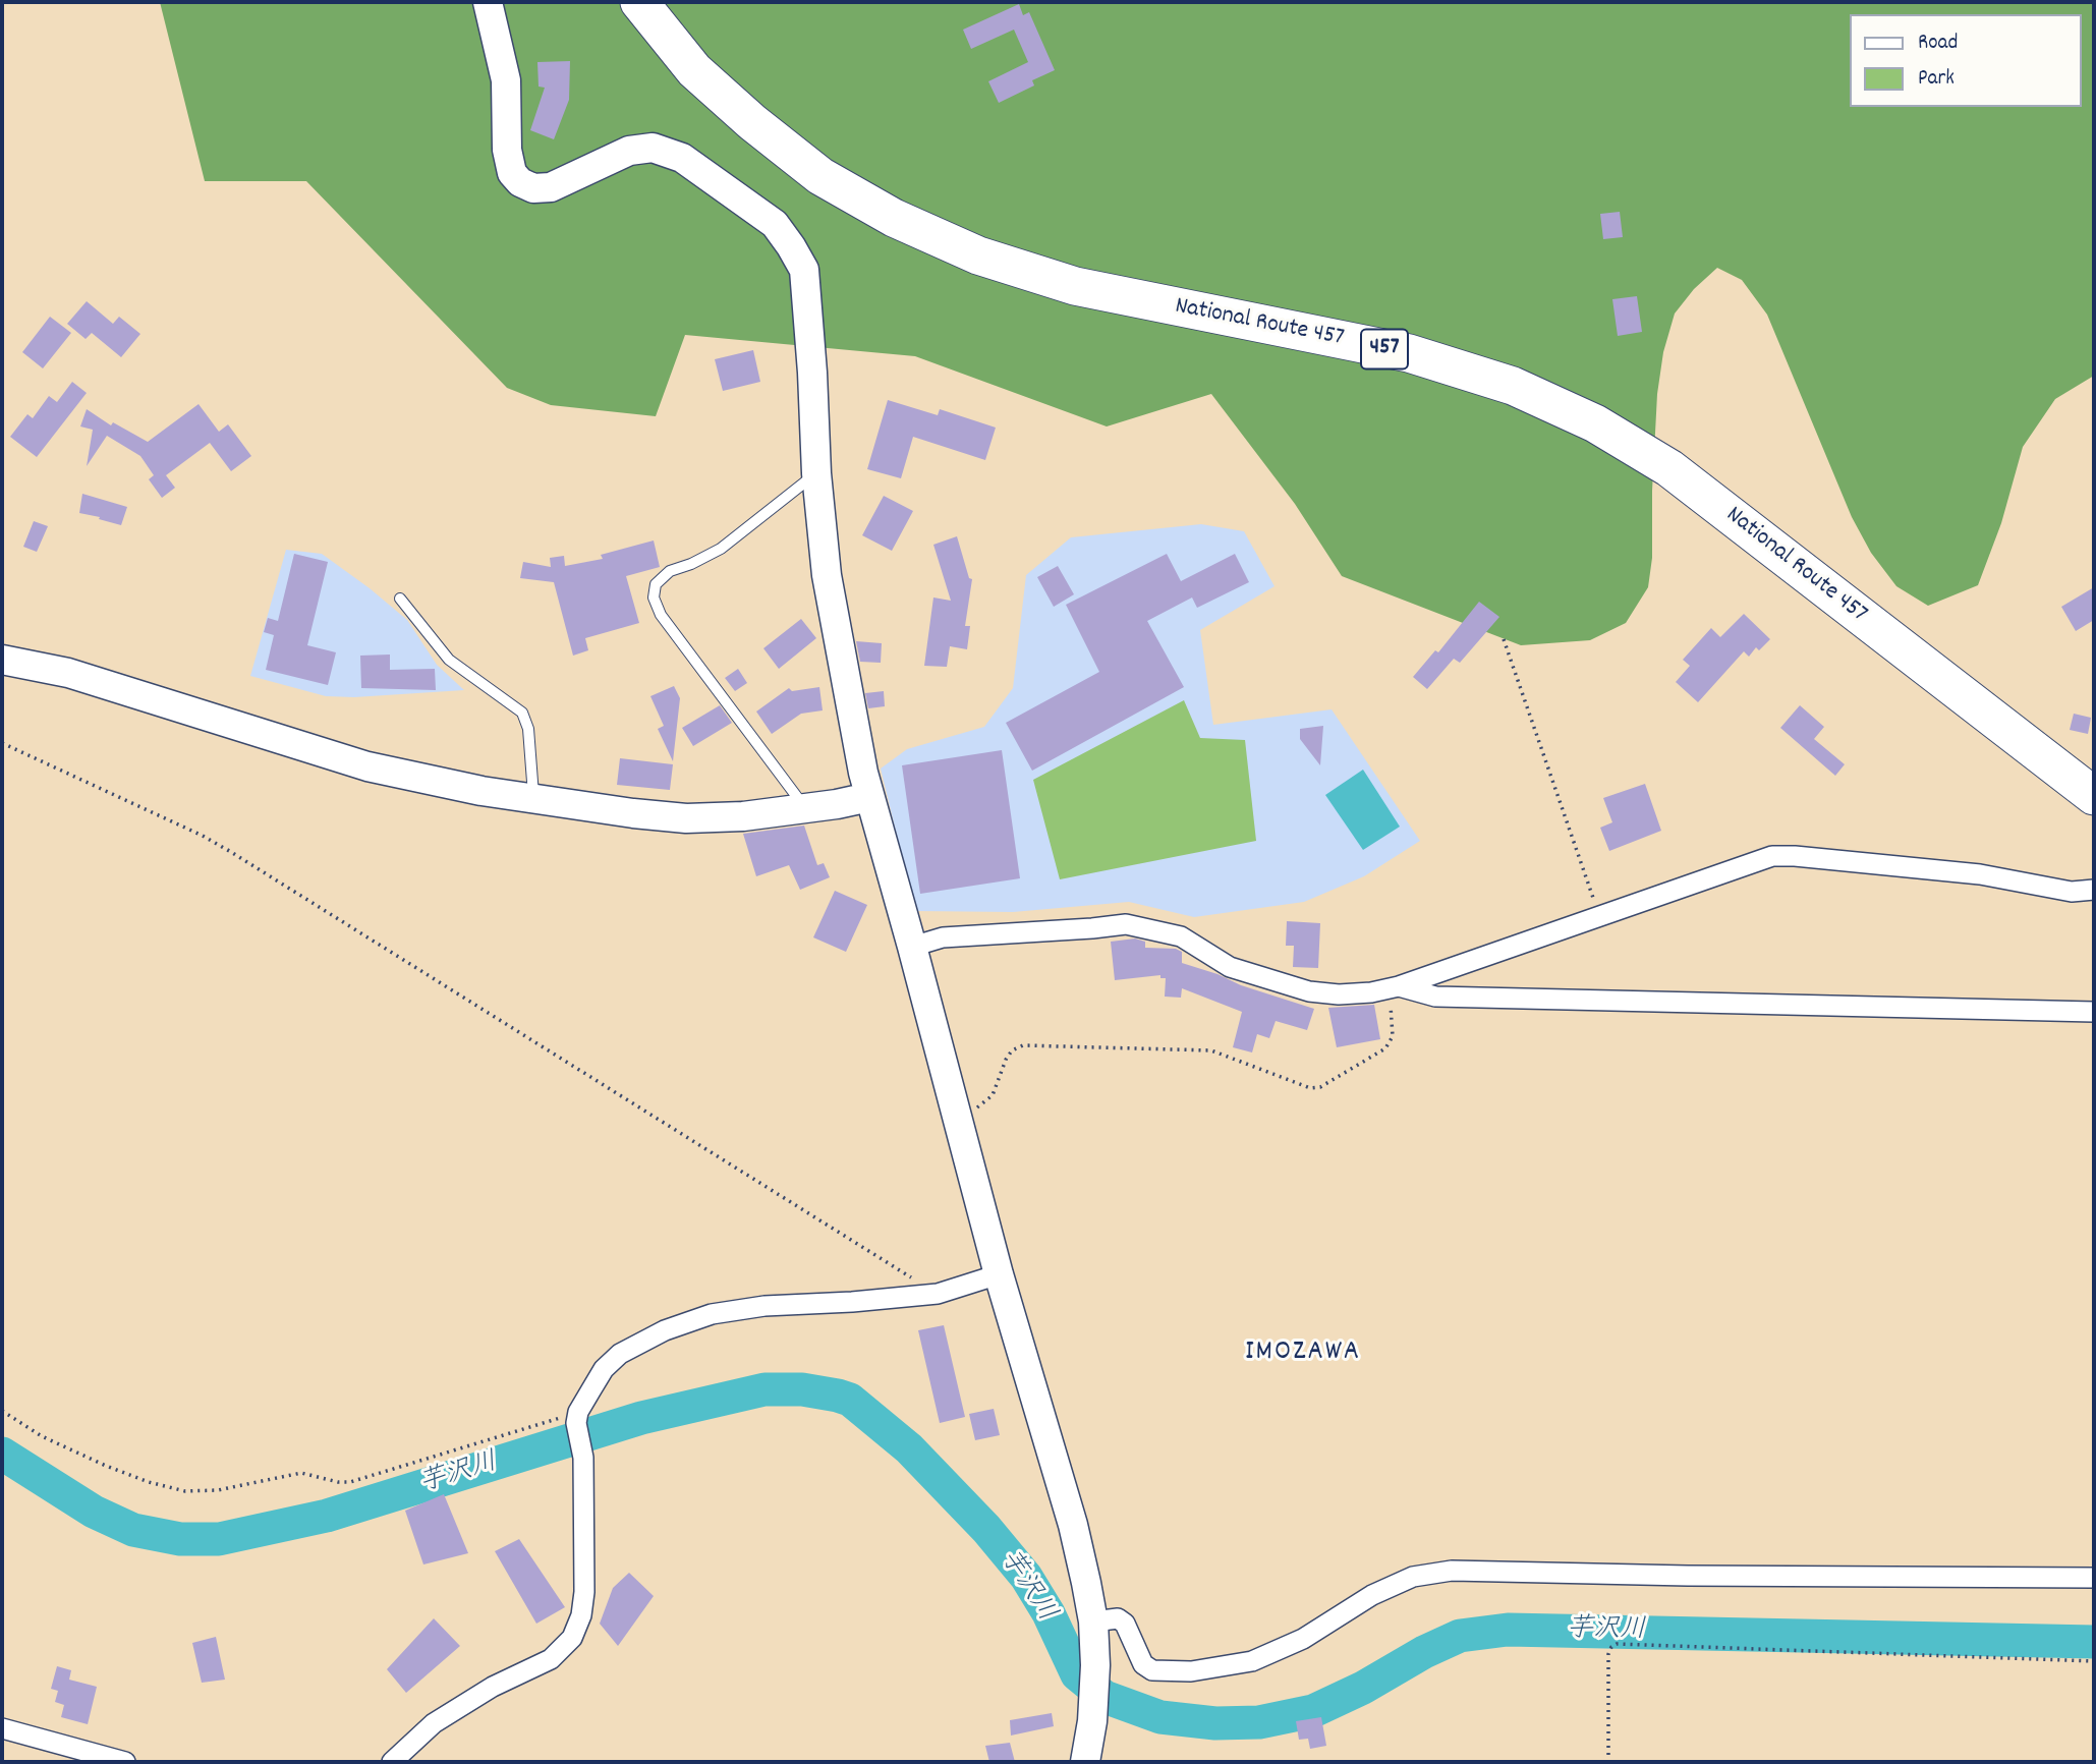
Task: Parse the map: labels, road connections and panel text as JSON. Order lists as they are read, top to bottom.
{
  "streets": {
    "highway": ["National Route 457", "457"]
  },
  "districts": ["IMOZAWA"],
  "water": ["芋沢川"],
  "legend": ["Road", "Park"]
}
